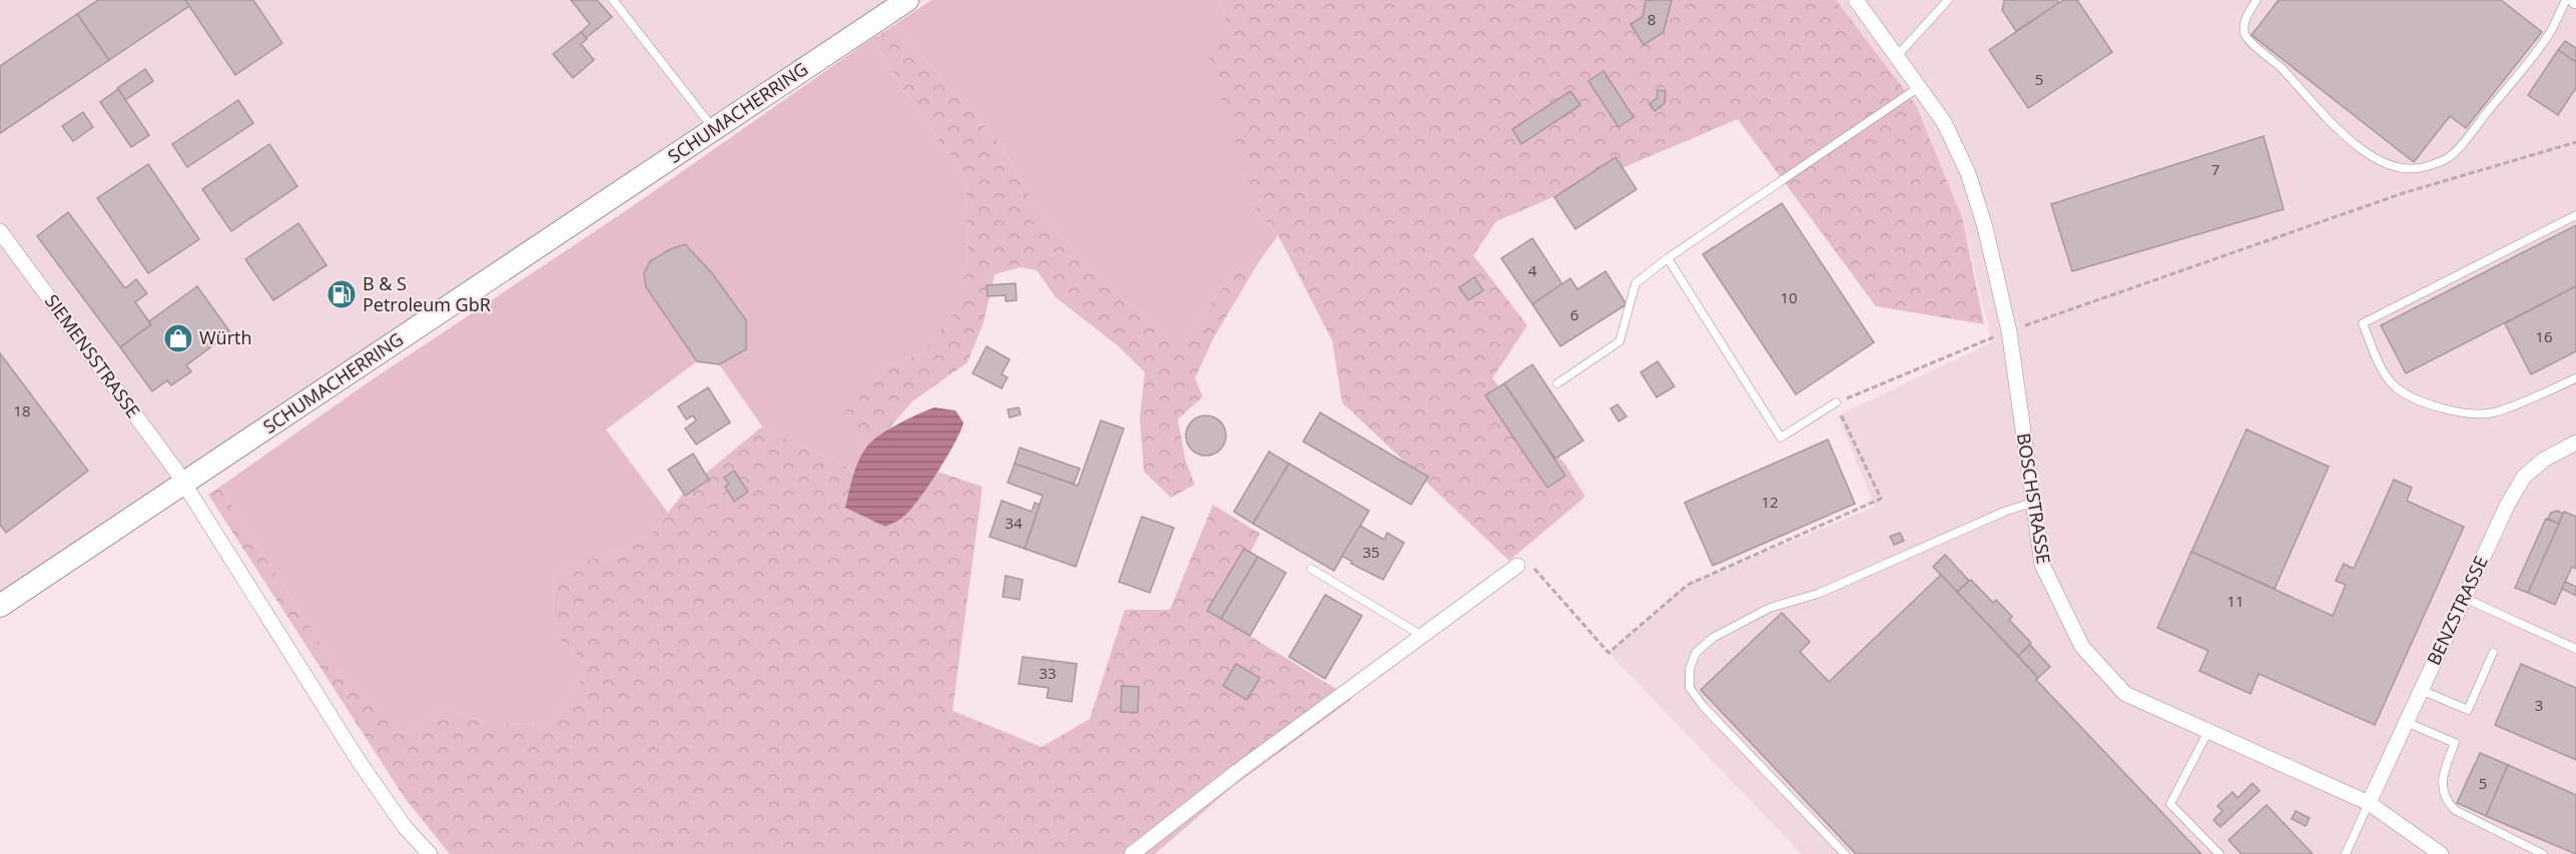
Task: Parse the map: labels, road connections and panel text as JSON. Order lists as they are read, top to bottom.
{
  "streets": {
    "main road": ["SCHUMACHERRING"],
    "street": ["SIEMENSSTRASSE", "BOSCHSTRASSE", "BENZSTRASSE"]
  },
  "crossings": [
    ["SCHUMACHERRING", "SIEMENSSTRASSE"],
    ["BOSCHSTRASSE", "BENZSTRASSE"]
  ],
  "places": {
    "fuel station": ["B & S Petroleum GbR"],
    "shop": ["Würth"]
  },
  "house_numbers": [
    "8",
    "5",
    "7",
    "4",
    "10",
    "6",
    "16",
    "18",
    "12",
    "34",
    "35",
    "11",
    "33",
    "3",
    "5"
  ]
}
